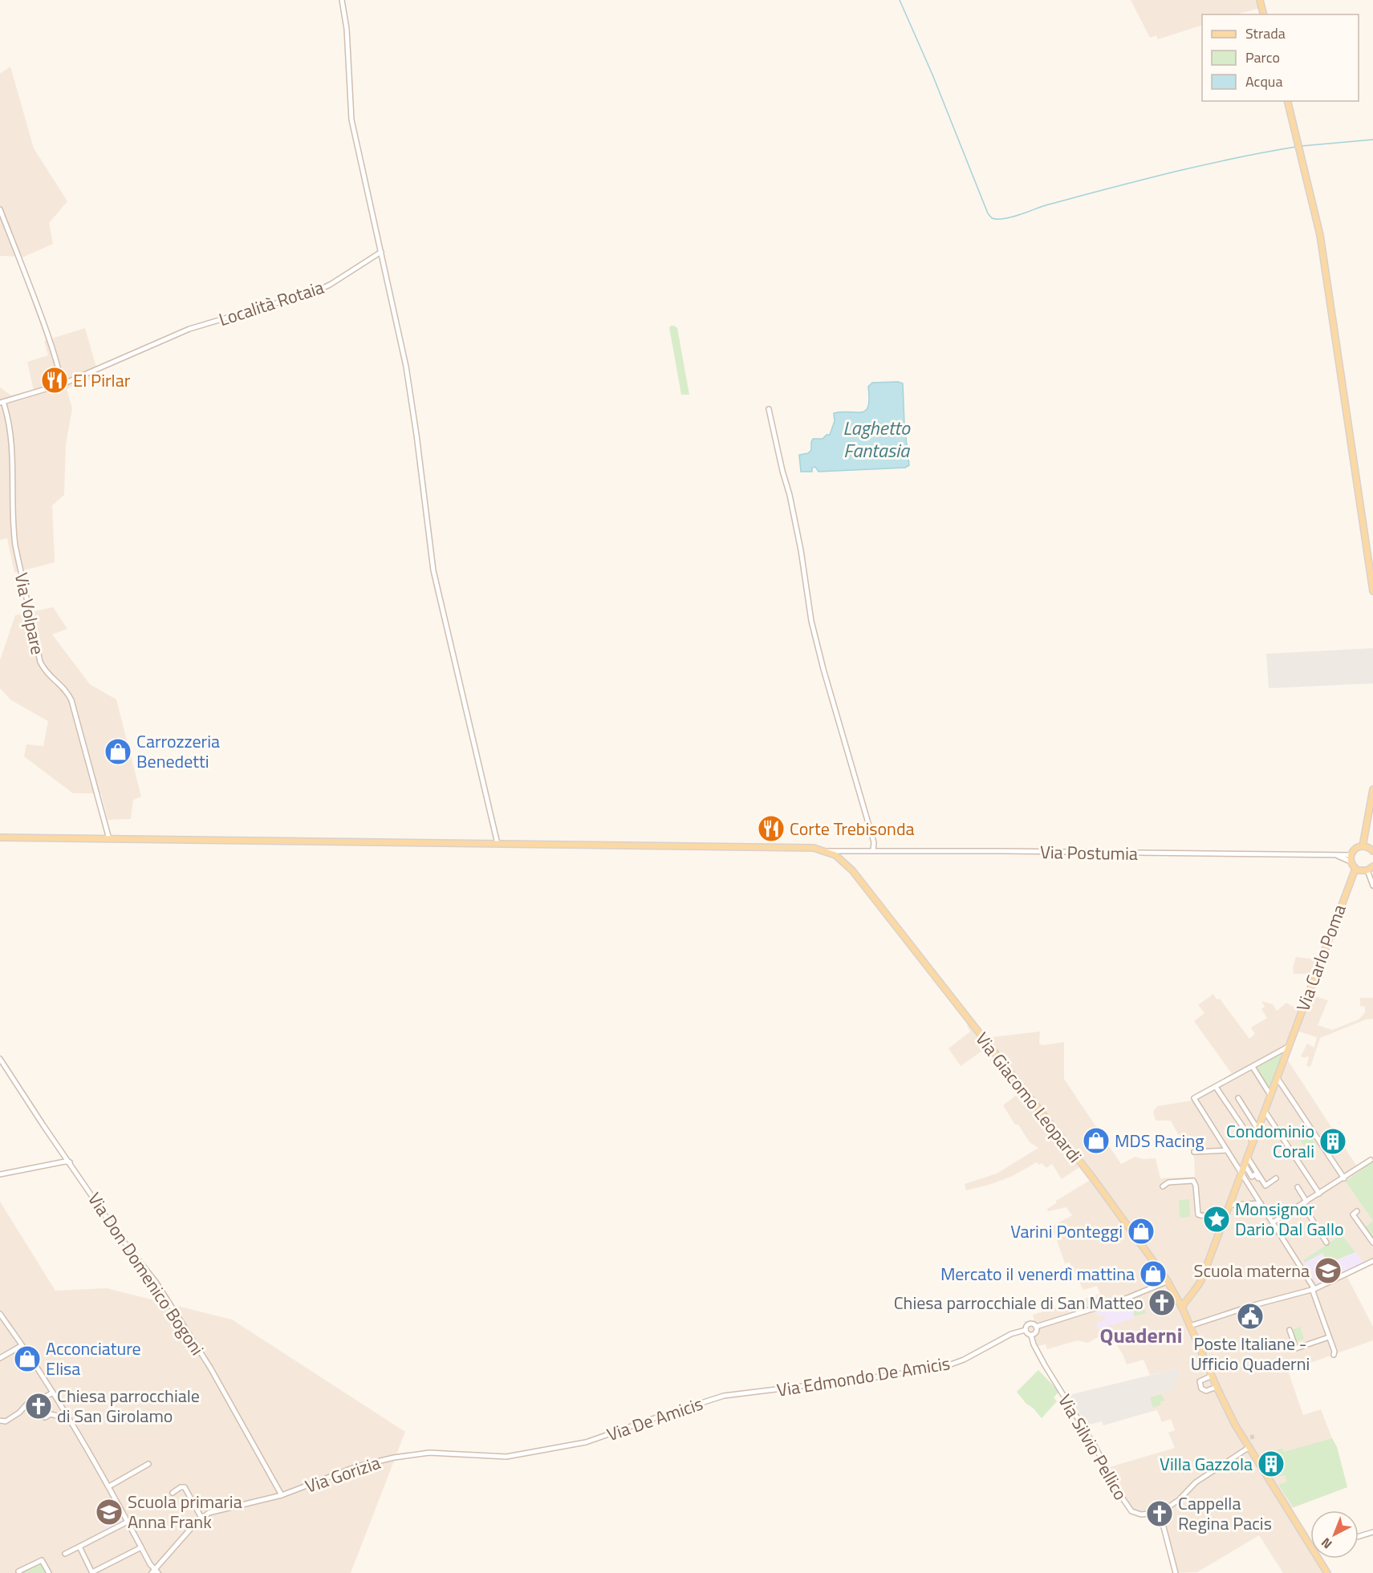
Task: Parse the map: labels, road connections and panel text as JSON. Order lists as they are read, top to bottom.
{
  "streets": {
    "main road": ["Via Carlo Poma", "Via Giacomo Leopardi"],
    "street": [
      "Località Rotaia",
      "Via Volpare",
      "Via Postumia",
      "Via Don Domenico Bogoni",
      "Via Edmondo De Amicis",
      "Via De Amicis",
      "Via Silvio Pellico",
      "Via Gorizia"
    ]
  },
  "crossings": [
    ["Località Rotaia", "Via Volpare"],
    ["Via Postumia", "Via Giacomo Leopardi"],
    ["Via Carlo Poma", "Via Giacomo Leopardi"],
    ["Via Don Domenico Bogoni", "Via Gorizia"],
    ["Via Edmondo De Amicis", "Via De Amicis"],
    ["Via Edmondo De Amicis", "Via Silvio Pellico"],
    ["Via De Amicis", "Via Gorizia"]
  ],
  "districts": ["Quaderni"],
  "water": ["Laghetto Fantasia"],
  "places": {
    "restaurant": ["El Pirlar", "Corte Trebisonda"],
    "shop": [
      "Carrozzeria Benedetti",
      "MDS Racing",
      "Varini Ponteggi",
      "Mercato il venerdì mattina",
      "Acconciature Elisa"
    ],
    "building": ["Condominio Corali", "Villa Gazzola"],
    "place": ["Monsignor Dario Dal Gallo"],
    "school or university": ["Scuola materna", "Scuola primaria Anna Frank"],
    "church": ["Chiesa parrocchiale di San Matteo", "Chiesa parrocchiale di San Girolamo", "Cappella Regina Pacis"],
    "public building": ["Poste Italiane - Ufficio Quaderni"]
  },
  "legend": ["Strada", "Parco", "Acqua"],
  "north": "bottom left"
}
